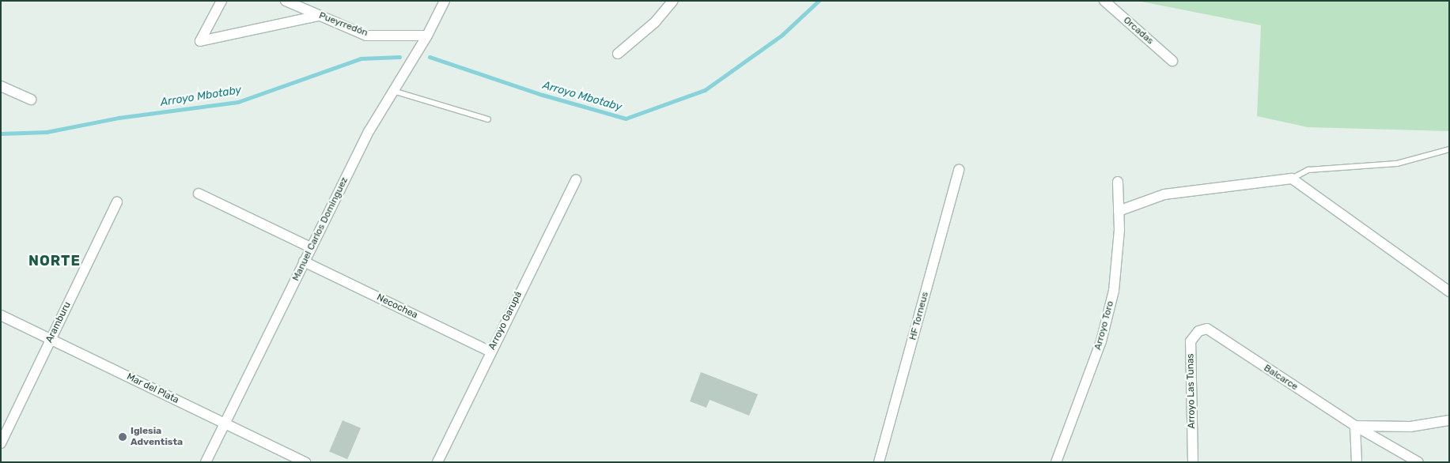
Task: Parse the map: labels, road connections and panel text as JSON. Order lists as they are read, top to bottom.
{
  "streets": {
    "street": [
      "Pueyrredón",
      "Orcadas",
      "Manuel Carlos Dominguez",
      "Necochea",
      "HF Torneus",
      "Arroyo Garupá",
      "Aramburu",
      "Arroyo Toro",
      "Balcarce",
      "Mar del Plata",
      "Arroyo Las Tunas"
    ]
  },
  "crossings": [
    ["Pueyrredón", "Manuel Carlos Dominguez"],
    ["Manuel Carlos Dominguez", "Necochea"],
    ["Manuel Carlos Dominguez", "Mar del Plata"],
    ["Necochea", "Arroyo Garupá"],
    ["Aramburu", "Mar del Plata"],
    ["Balcarce", "Arroyo Las Tunas"]
  ],
  "districts": ["NORTE"],
  "water": ["Arroyo Mbotaby"],
  "places": ["Iglesia Adventista"]
}
